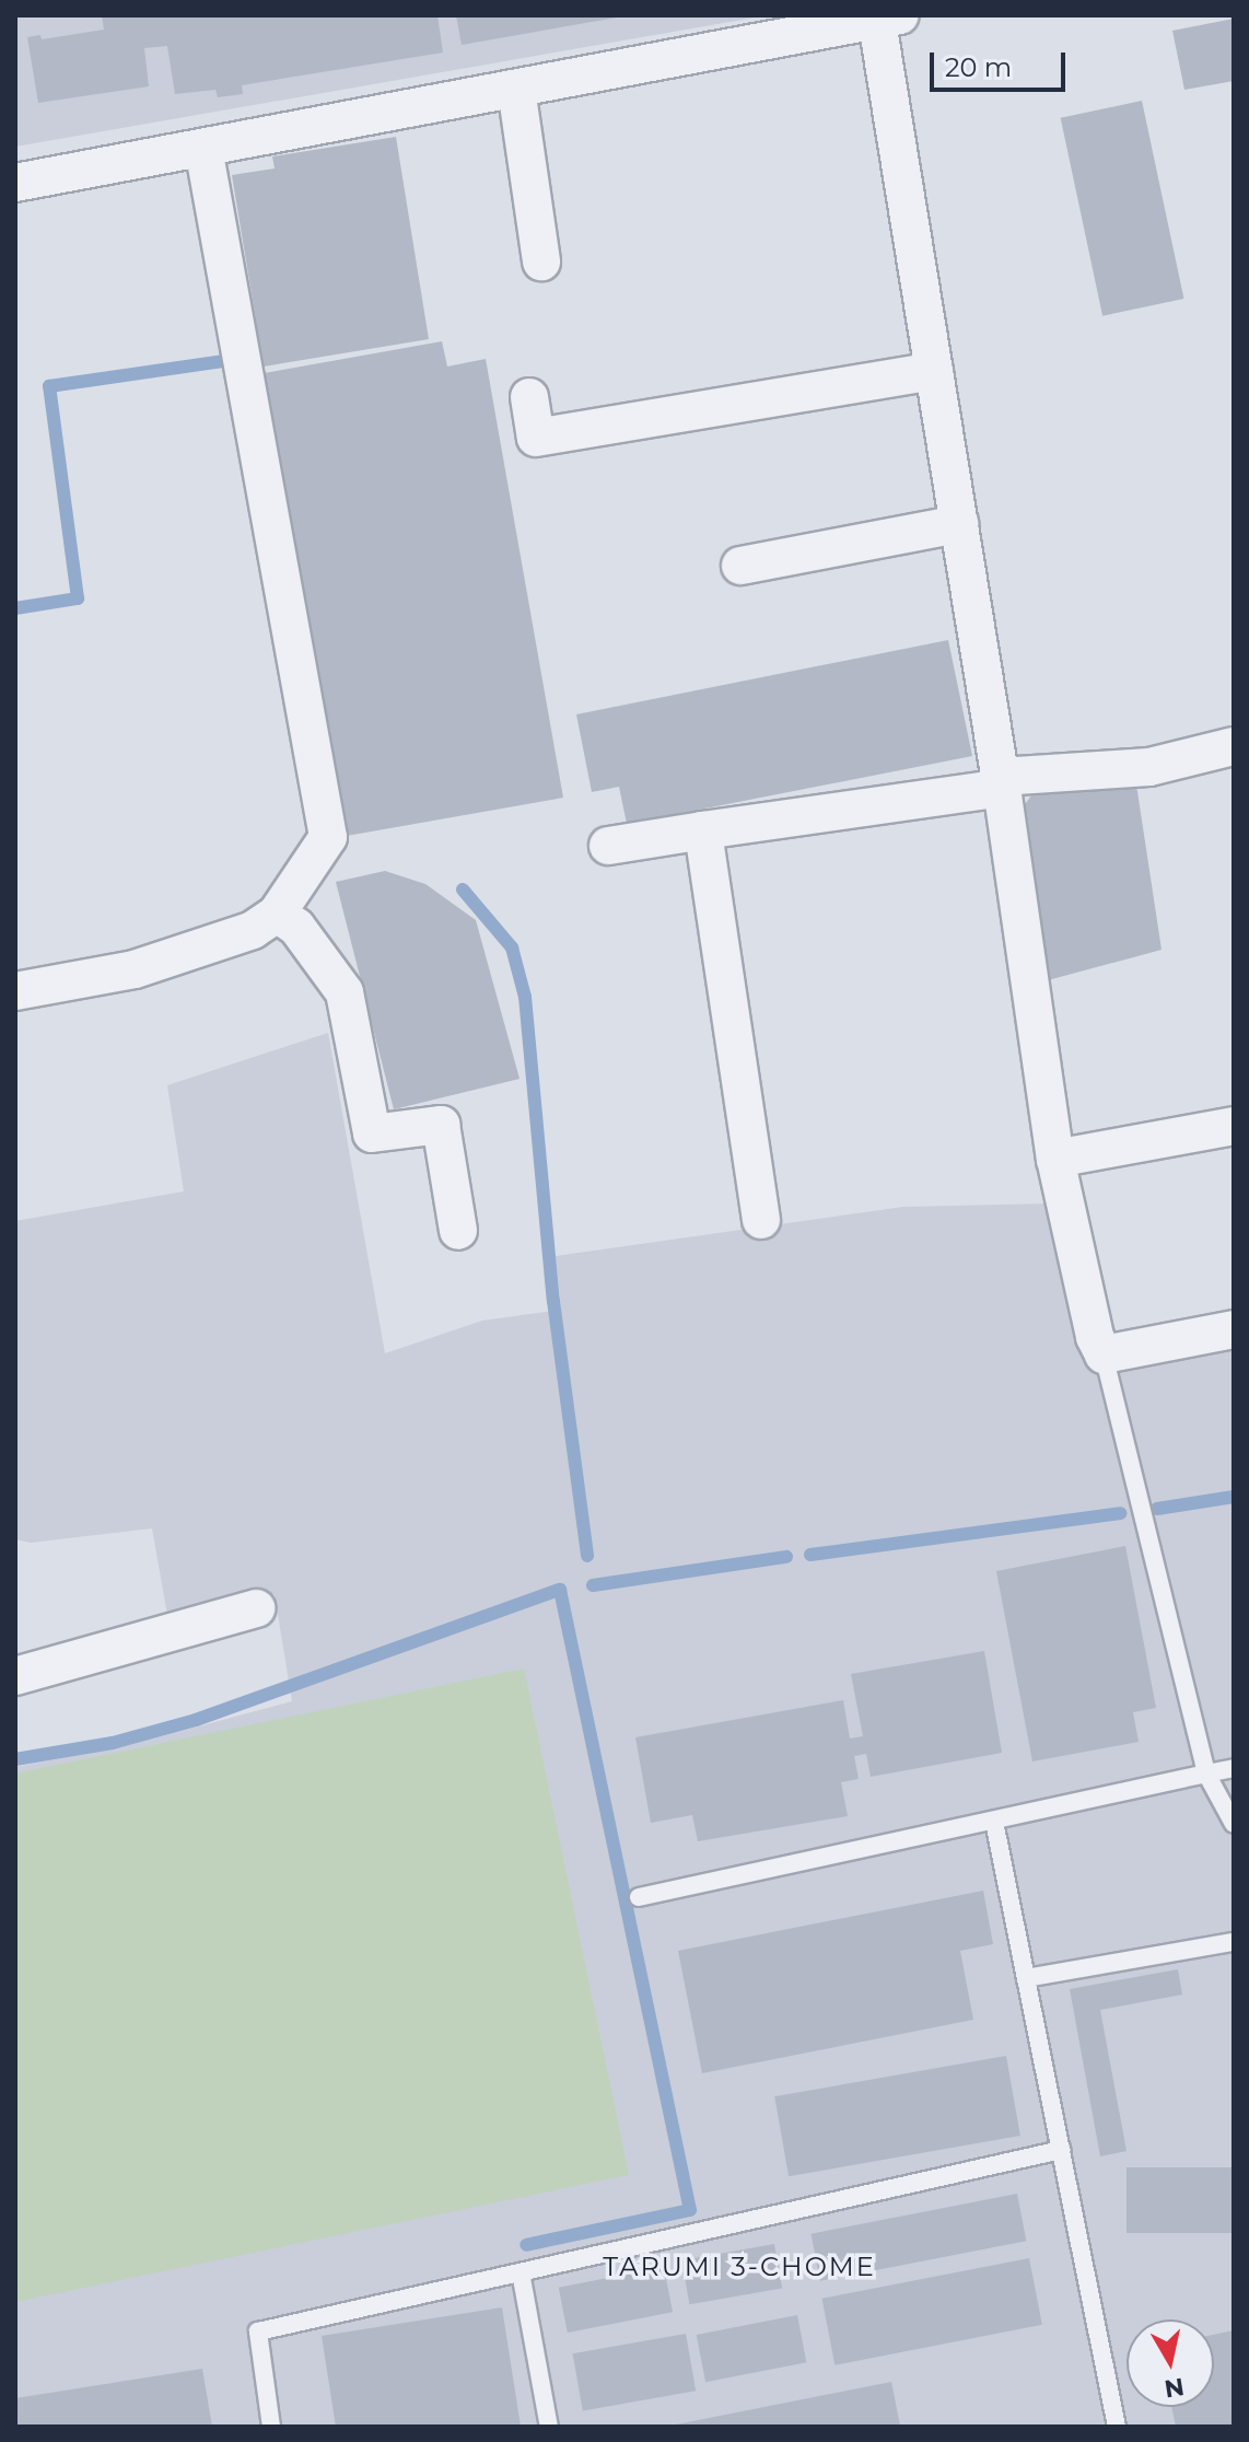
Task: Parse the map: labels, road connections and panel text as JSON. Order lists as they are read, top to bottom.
{
  "districts": ["TARUMI 3-CHOME"],
  "scale_bar": "20 m",
  "north": "bottom"
}
